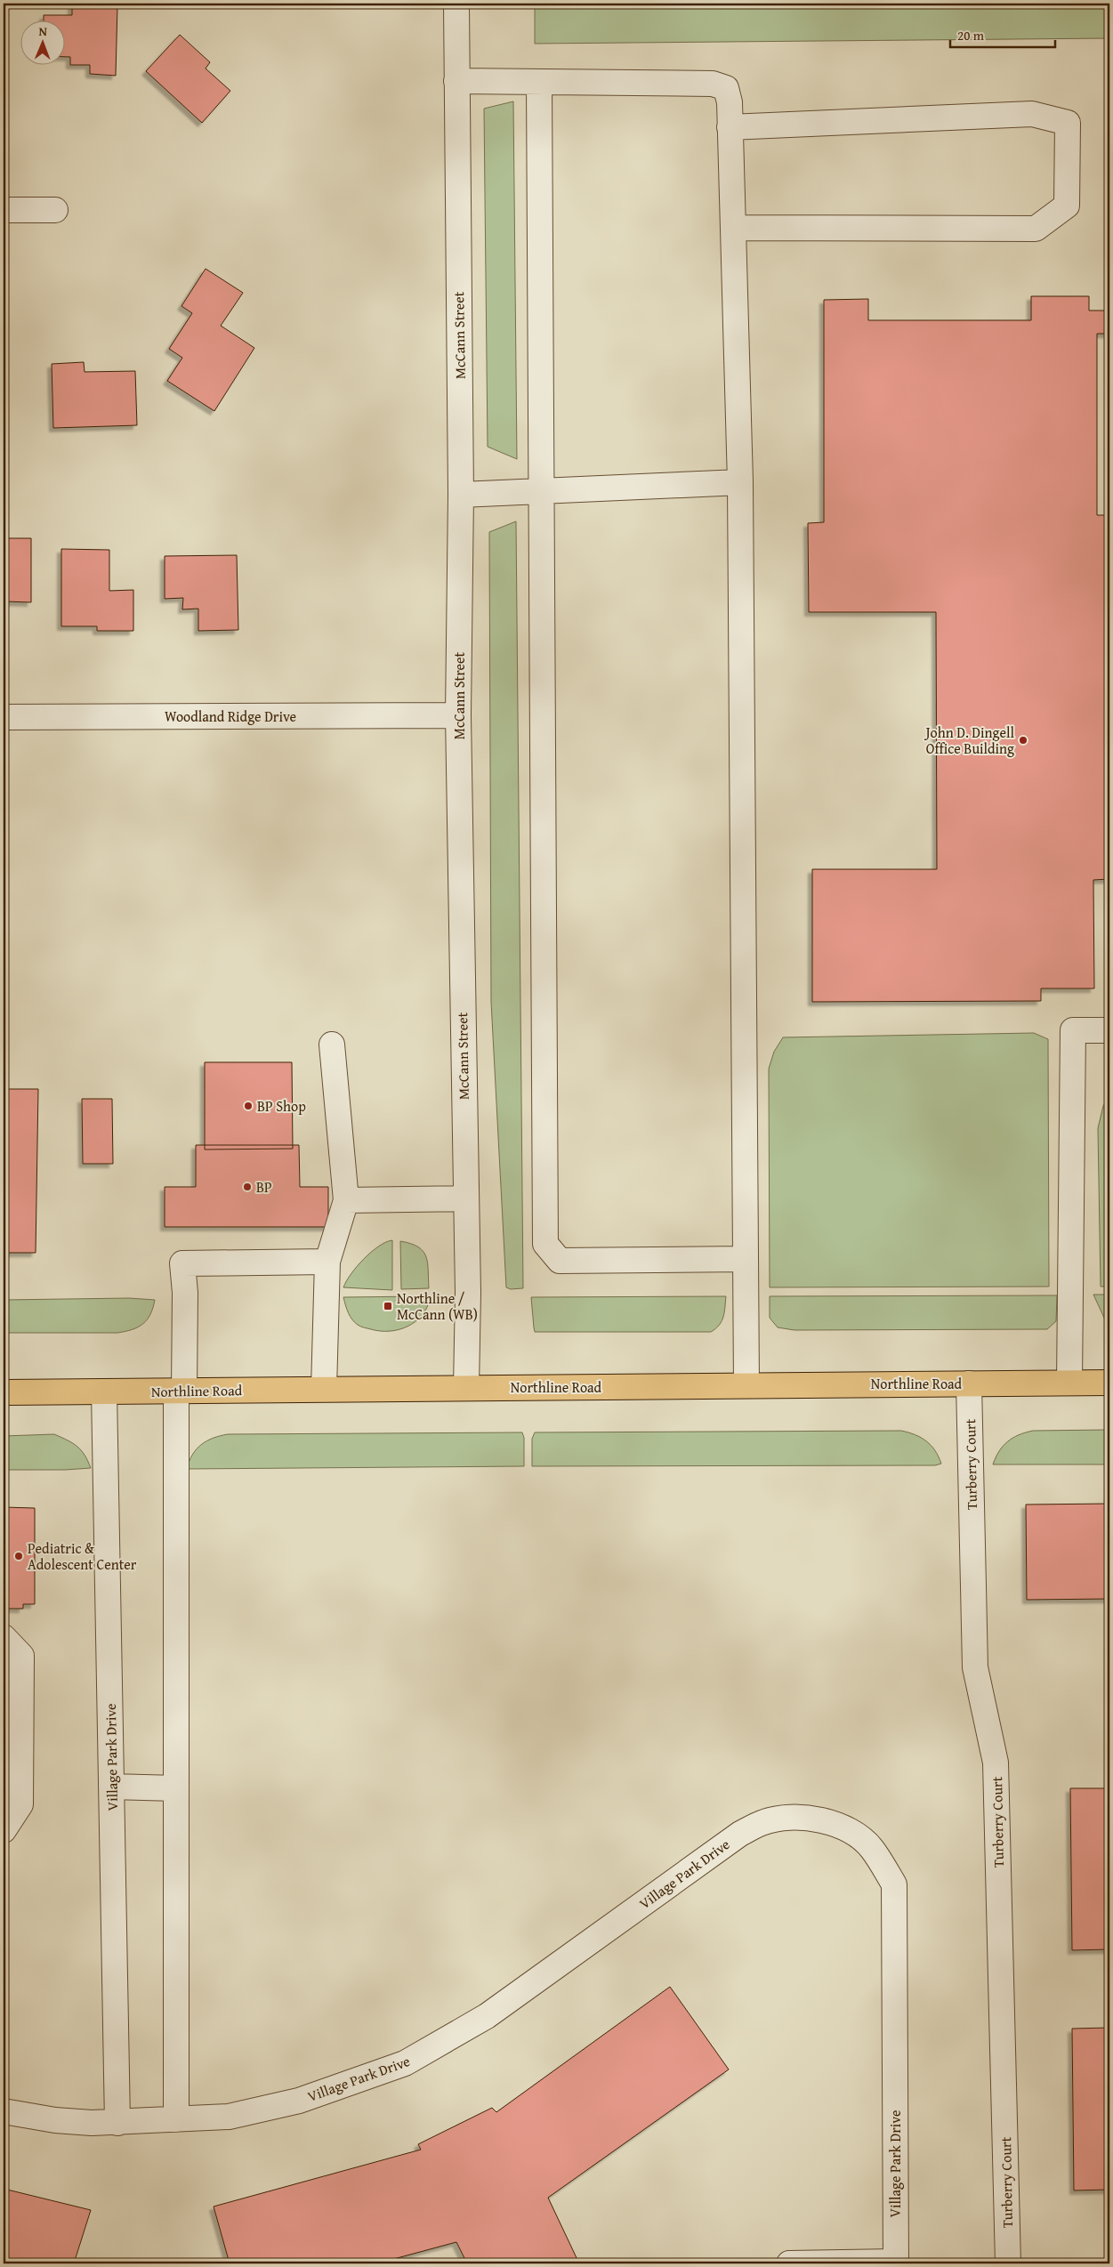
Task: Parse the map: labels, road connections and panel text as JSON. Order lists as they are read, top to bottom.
{
  "streets": {
    "main road": ["Northline Road"],
    "street": [
      "McCann Street",
      "Woodland Ridge Drive",
      "Turberry Court",
      "Village Park Drive"
    ]
  },
  "crossings": [
    ["McCann Street", "Woodland Ridge Drive"],
    ["McCann Street", "Northline Road"],
    ["Northline Road", "Turberry Court"],
    ["Northline Road", "Village Park Drive"]
  ],
  "places": {
    "other": [
      "John D. Dingell Office Building",
      "BP Shop",
      "BP",
      "Pediatric & Adolescent Center"
    ],
    "transit": ["Northline / McCann (WB)"]
  },
  "scale_bar": "20 m",
  "north": "top"
}
